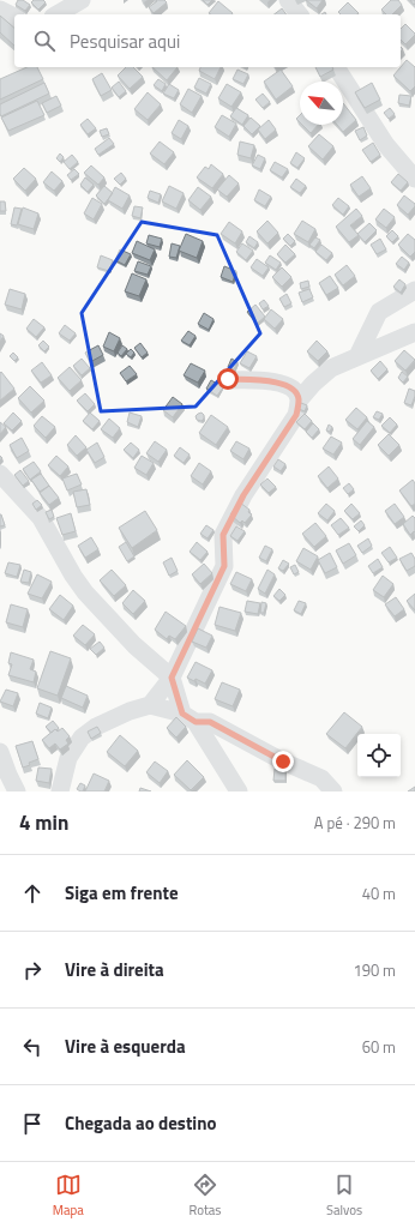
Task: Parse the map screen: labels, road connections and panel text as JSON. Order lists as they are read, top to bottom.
{
  "north": "top left",
  "page": {
    "search": "Pesquisar aqui",
    "heading": ["4 min", "A pé · 290 m"],
    "list": [
      ["Siga em frente", "40 m"],
      ["Vire à direita", "190 m"],
      ["Vire à esquerda", "60 m"],
      "Chegada ao destino"
    ],
    "nav": ["Mapa", "Rotas", "Salvos"]
  }
}
